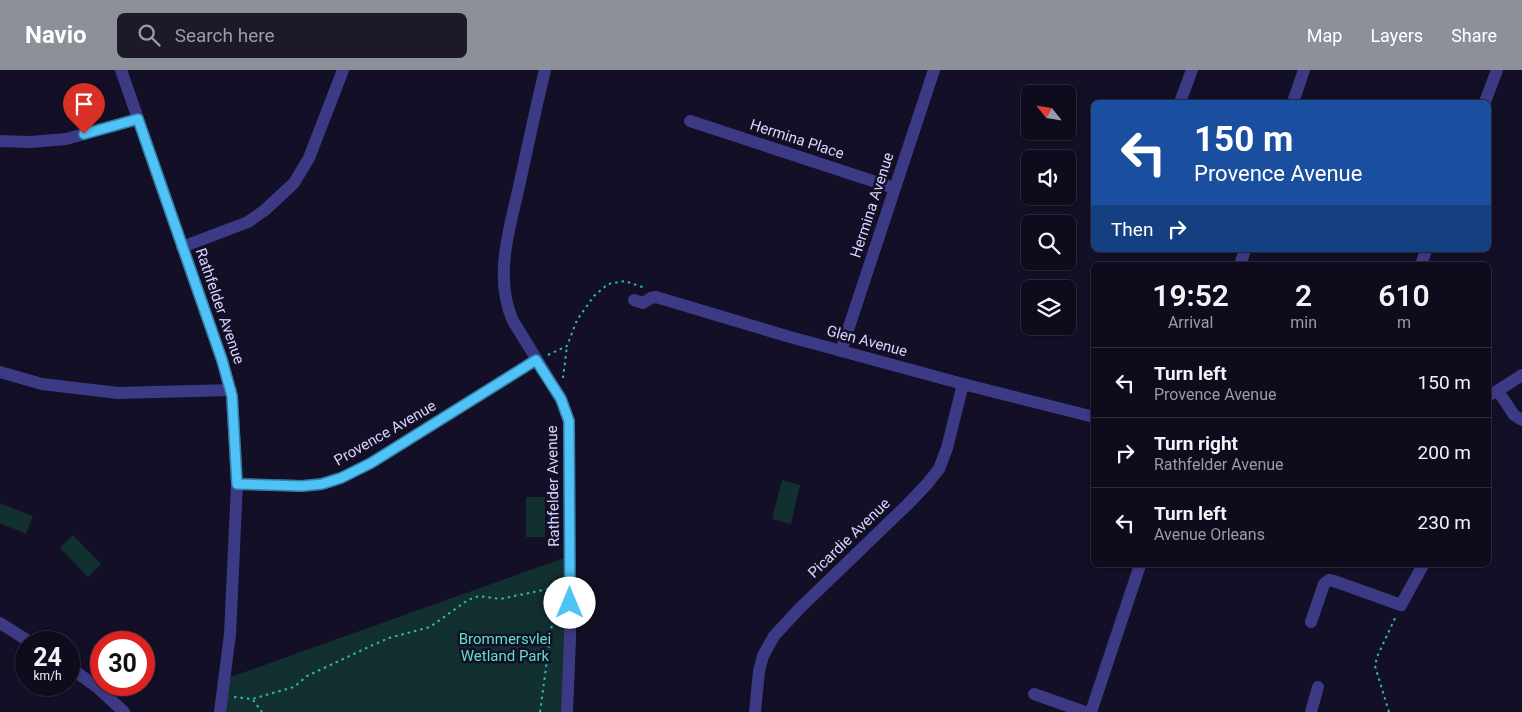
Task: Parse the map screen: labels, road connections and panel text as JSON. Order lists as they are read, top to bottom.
{
  "streets": {
    "street": [
      "Hermina Place",
      "Hermina Avenue",
      "Rathfelder Avenue",
      "Glen Avenue",
      "Provence Avenue",
      "Picardie Avenue"
    ]
  },
  "crossings": [
    ["Hermina Place", "Hermina Avenue"],
    ["Hermina Avenue", "Glen Avenue"],
    ["Rathfelder Avenue", "Provence Avenue"],
    ["Glen Avenue", "Picardie Avenue"]
  ],
  "parks": ["Brommersvlei Wetland Park"],
  "north": "top left",
  "page": {
    "header": "Navio",
    "search": "Search here",
    "nav": ["Map", "Layers", "Share"],
    "turn": ["150 m", "Provence Avenue"],
    "then": "Then",
    "eta": [
      "19:52",
      "Arrival",
      "2",
      "min",
      "610",
      "m"
    ],
    "list": [
      {
        "name": "Turn left",
        "note": "Provence Avenue",
        "value": "150 m"
      },
      {
        "name": "Turn right",
        "note": "Rathfelder Avenue",
        "value": "200 m"
      },
      {
        "name": "Turn left",
        "note": "Avenue Orleans",
        "value": "230 m"
      }
    ],
    "speed": "24 km/h",
    "limit": "30"
  }
}
